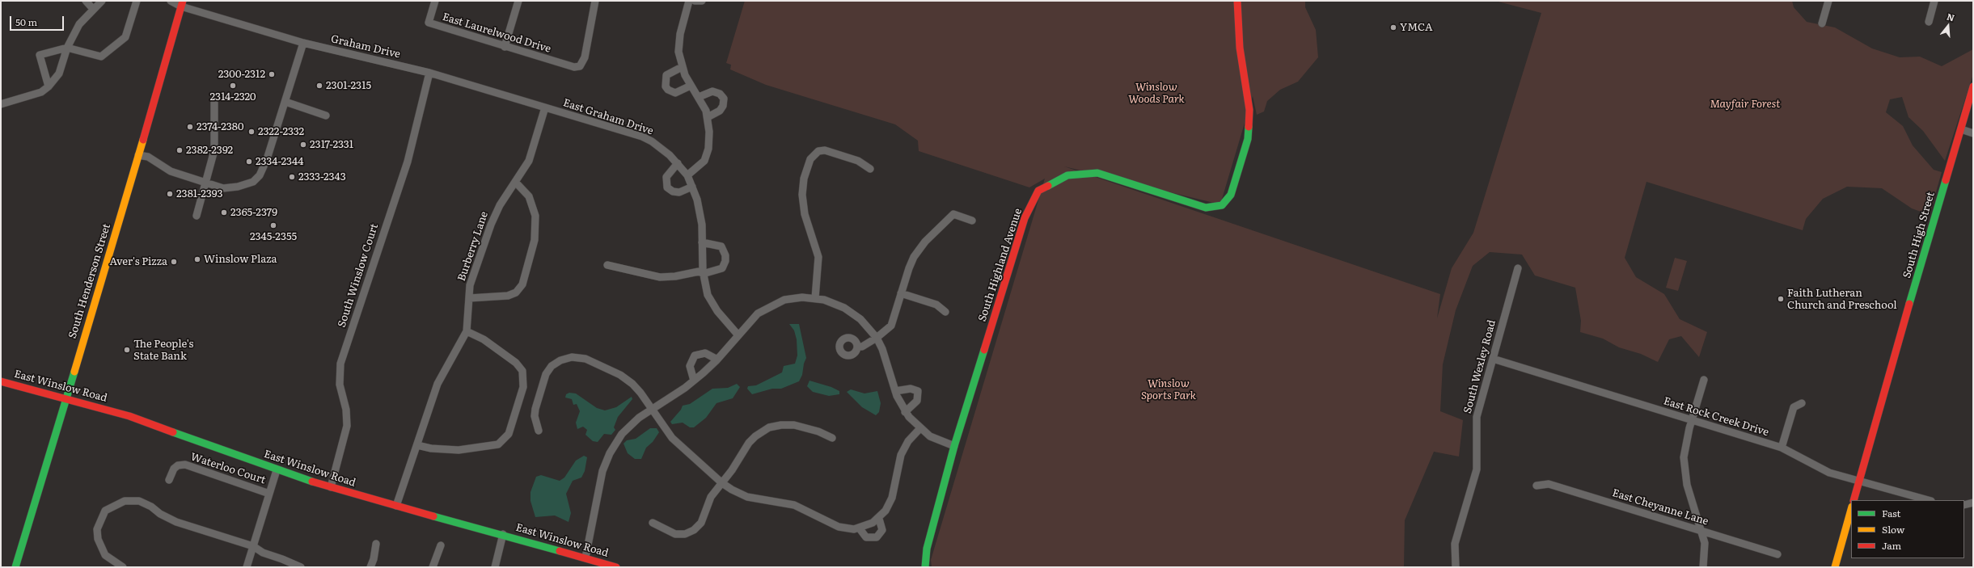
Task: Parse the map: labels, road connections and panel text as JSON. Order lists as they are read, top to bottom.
{
  "streets": {
    "street": [
      "East Laurelwood Drive",
      "Graham Drive",
      "East Graham Drive",
      "South High Street",
      "Burberry Lane",
      "South Highland Avenue",
      "South Winslow Court",
      "South Henderson Street",
      "South Wexley Road",
      "East Winslow Road",
      "East Rock Creek Drive",
      "Waterloo Court",
      "East Cheyanne Lane"
    ]
  },
  "crossings": [
    ["Graham Drive", "East Graham Drive"],
    ["Graham Drive", "Burberry Lane"],
    ["Graham Drive", "South Winslow Court"],
    ["Graham Drive", "South Henderson Street"],
    ["East Graham Drive", "Burberry Lane"],
    ["South High Street", "East Rock Creek Drive"],
    ["Burberry Lane", "East Winslow Road"],
    ["South Winslow Court", "East Winslow Road"],
    ["South Henderson Street", "East Winslow Road"],
    ["South Wexley Road", "East Rock Creek Drive"]
  ],
  "parks": ["Winslow Woods Park", "Mayfair Forest", "Winslow Sports Park"],
  "places": [
    "YMCA",
    "2300-2312",
    "2314-2320",
    "2301-2315",
    "2374-2380",
    "2322-2332",
    "2317-2331",
    "2382-2392",
    "2334-2344",
    "2333-2343",
    "2381-2393",
    "2365-2379",
    "2345-2355",
    "Winslow Plaza",
    "Aver's Pizza",
    "Faith Lutheran Church and Preschool",
    "The People's State Bank"
  ],
  "legend": ["Fast", "Slow", "Jam"],
  "scale_bar": "50 m",
  "north": "top"
}
